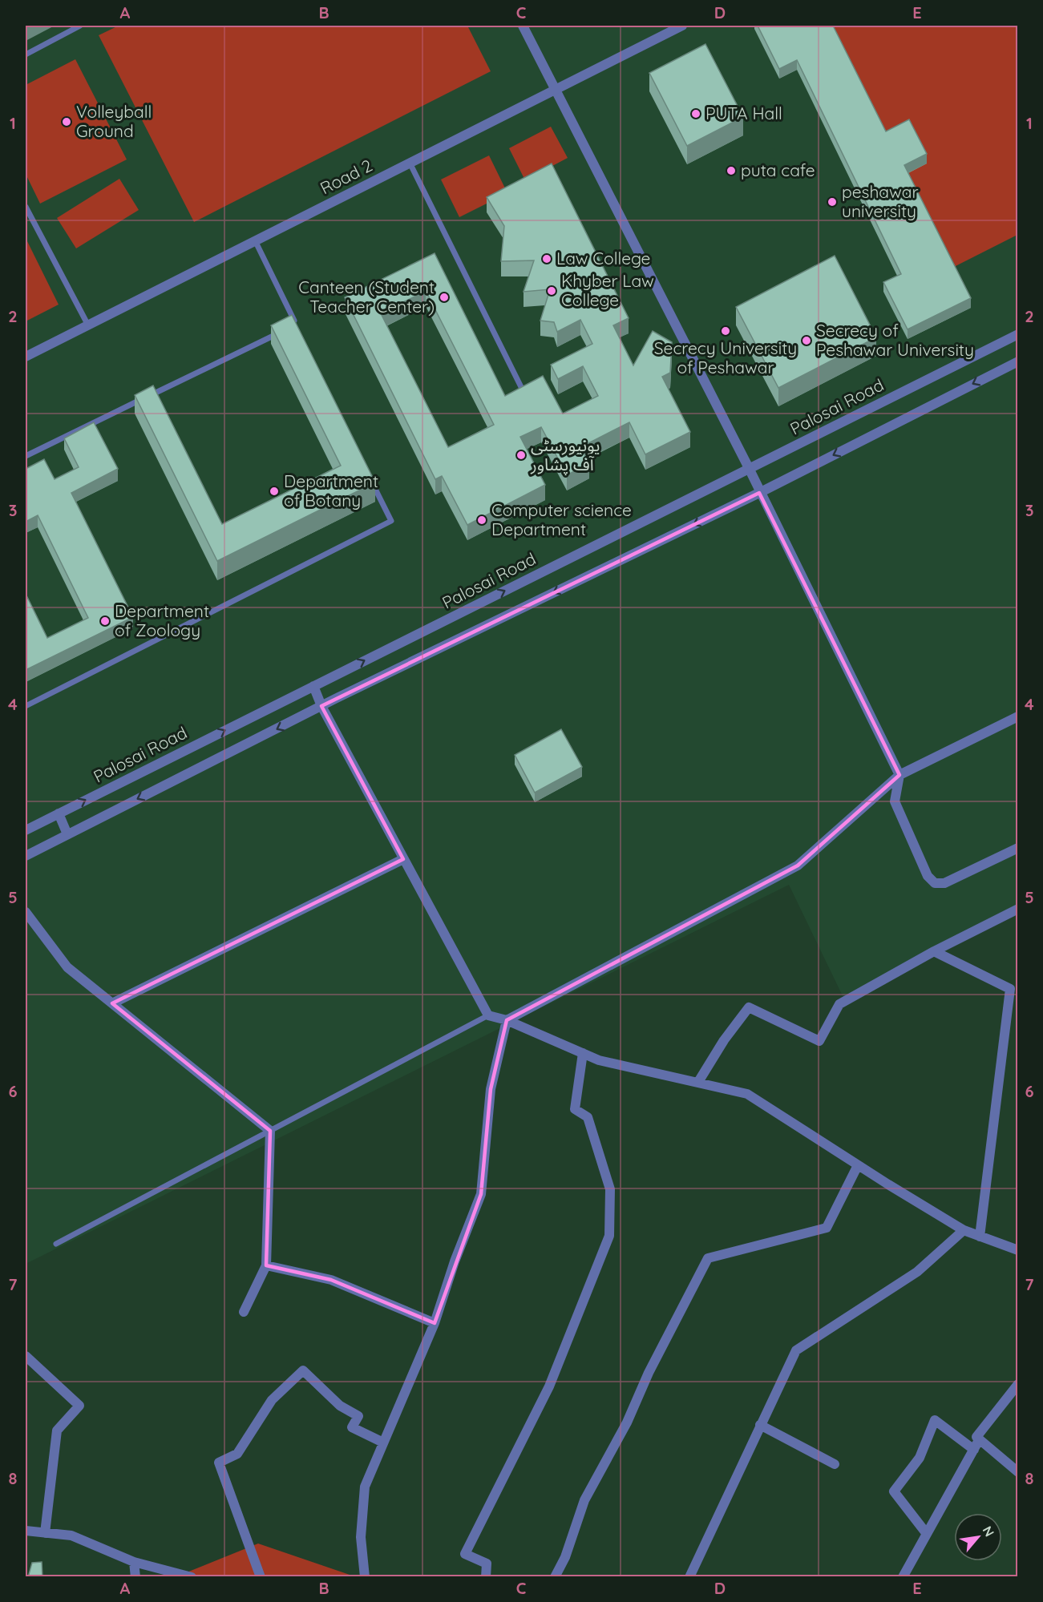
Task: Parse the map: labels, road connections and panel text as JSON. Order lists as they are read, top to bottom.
{
  "streets": {
    "street": ["Road 2", "Palosai Road"]
  },
  "places": [
    "PUTA Hall",
    "Volleyball Ground",
    "puta cafe",
    "peshawar university",
    "Law College",
    "Khyber Law College",
    "Canteen (Student Teacher Center)",
    "Secrecy University of Peshawar",
    "Secrecy of Peshawar University",
    "یونیورسٹی آف پشاور",
    "Department of Botany",
    "Computer science Department",
    "Department of Zoology"
  ],
  "north": "top right",
  "grid": {
    "columns": [
      "A",
      "B",
      "C",
      "D",
      "E"
    ],
    "rows": [
      "1",
      "2",
      "3",
      "4",
      "5",
      "6",
      "7",
      "8"
    ]
  }
}
